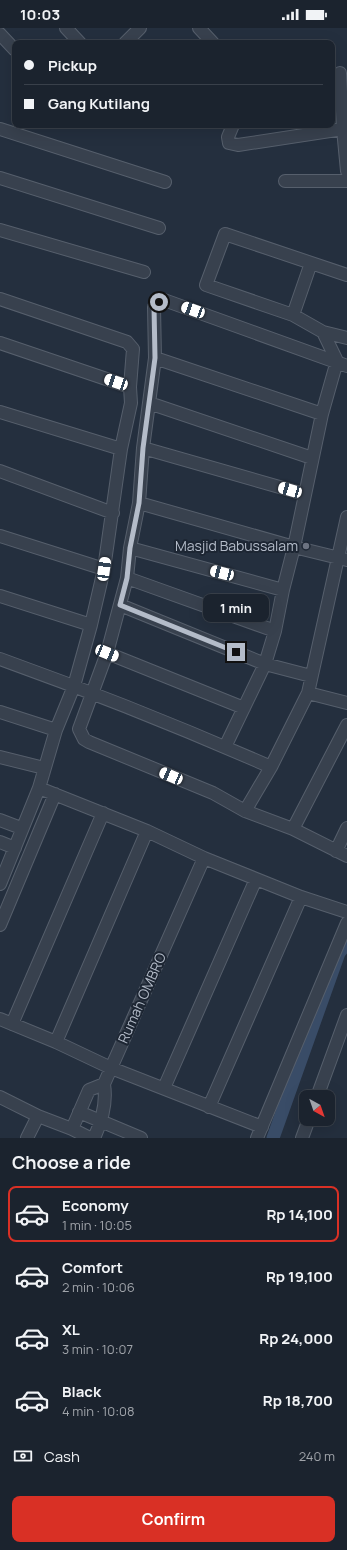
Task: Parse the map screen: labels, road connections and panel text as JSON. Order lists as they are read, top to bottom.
{
  "streets": {
    "street": ["Rumah OMBRO"]
  },
  "places": ["Masjid Babussalam"],
  "north": "bottom right",
  "page": {
    "status": "10:03",
    "banner": ["Pickup", "Gang Kutilang"],
    "bubble": "1 min",
    "heading": "Choose a ride",
    "list": [
      {
        "name": "Economy",
        "note": "1 min · 10:05",
        "value": "Rp 14,100"
      },
      {
        "name": "Comfort",
        "note": "2 min · 10:06",
        "value": "Rp 19,100"
      },
      {
        "name": "XL",
        "note": "3 min · 10:07",
        "value": "Rp 24,000"
      },
      {
        "name": "Black",
        "note": "4 min · 10:08",
        "value": "Rp 18,700"
      }
    ],
    "pay": ["Cash", "240 m"],
    "buttons": "Confirm"
  }
}
